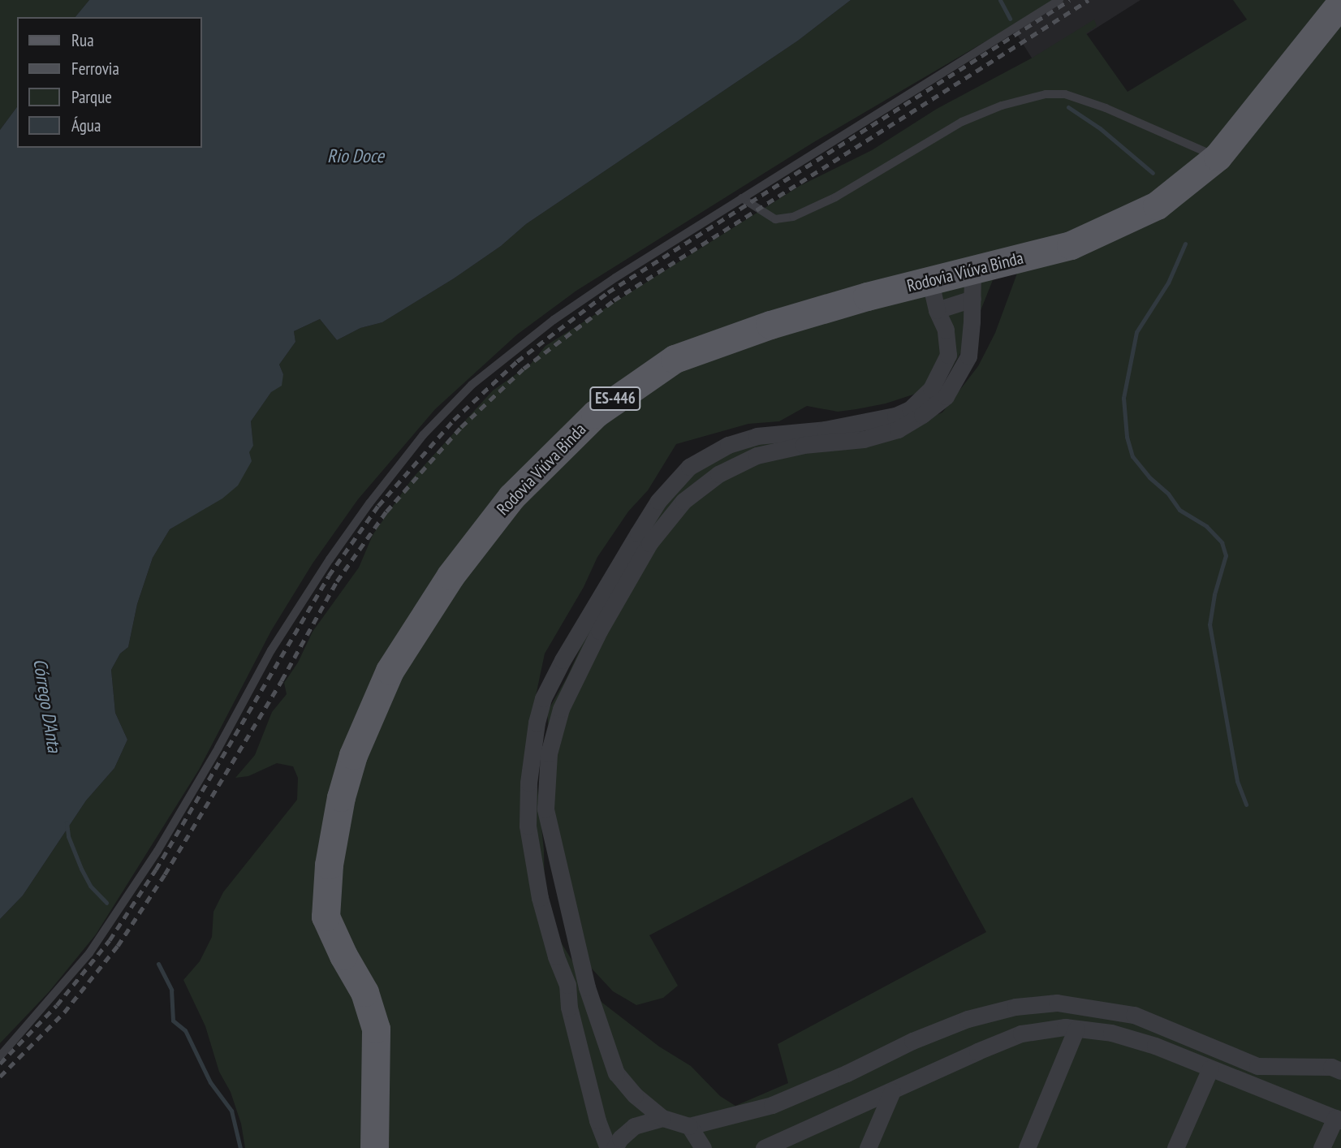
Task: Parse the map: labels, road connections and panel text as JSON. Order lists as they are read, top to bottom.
{
  "streets": {
    "main road": ["Rodovia Viúva Binda", "ES-446"]
  },
  "water": ["Rio Doce", "Córrego D'Anta"],
  "legend": [
    "Rua",
    "Ferrovia",
    "Parque",
    "Água"
  ]
}
